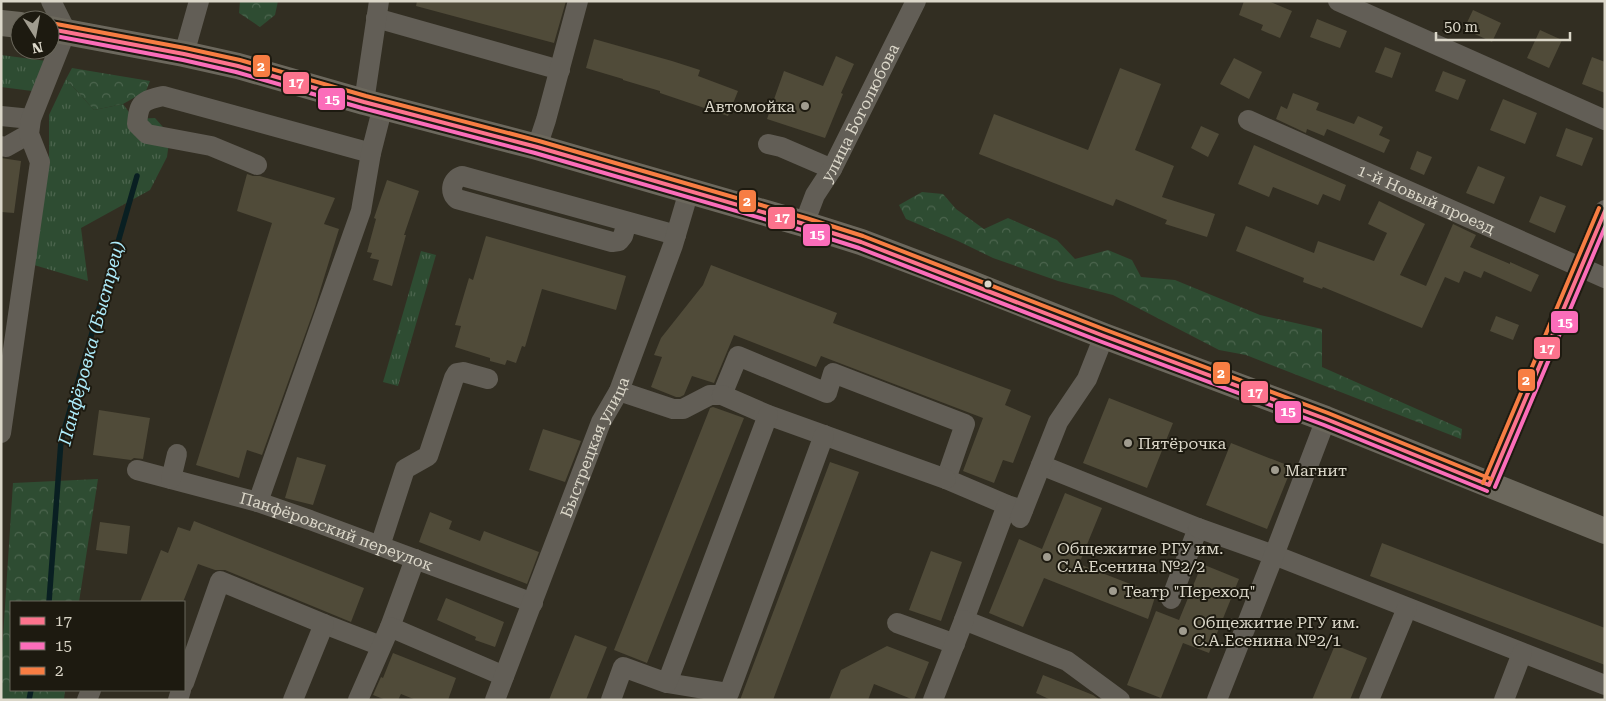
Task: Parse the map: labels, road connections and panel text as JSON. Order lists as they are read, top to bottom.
{
  "streets": {
    "street": [
      "улица Боголюбова",
      "1-й Новый проезд",
      "Быстрецкая улица",
      "Панфёровский переулок"
    ]
  },
  "crossings": [
    ["Быстрецкая улица", "Панфёровский переулок"]
  ],
  "water": ["Панфёровка (Быстрец)"],
  "places": [
    "Автомойка",
    "Пятёрочка",
    "Магнит",
    "Общежитие РГУ им. С.А.Есенина №2/2",
    "Театр \"Переход\"",
    "Общежитие РГУ им. С.А.Есенина №2/1"
  ],
  "lines": ["transit line 2", "transit line 17", "transit line 15"],
  "legend": ["17", "15", "2"],
  "scale_bar": "50 m",
  "north": "bottom"
}
